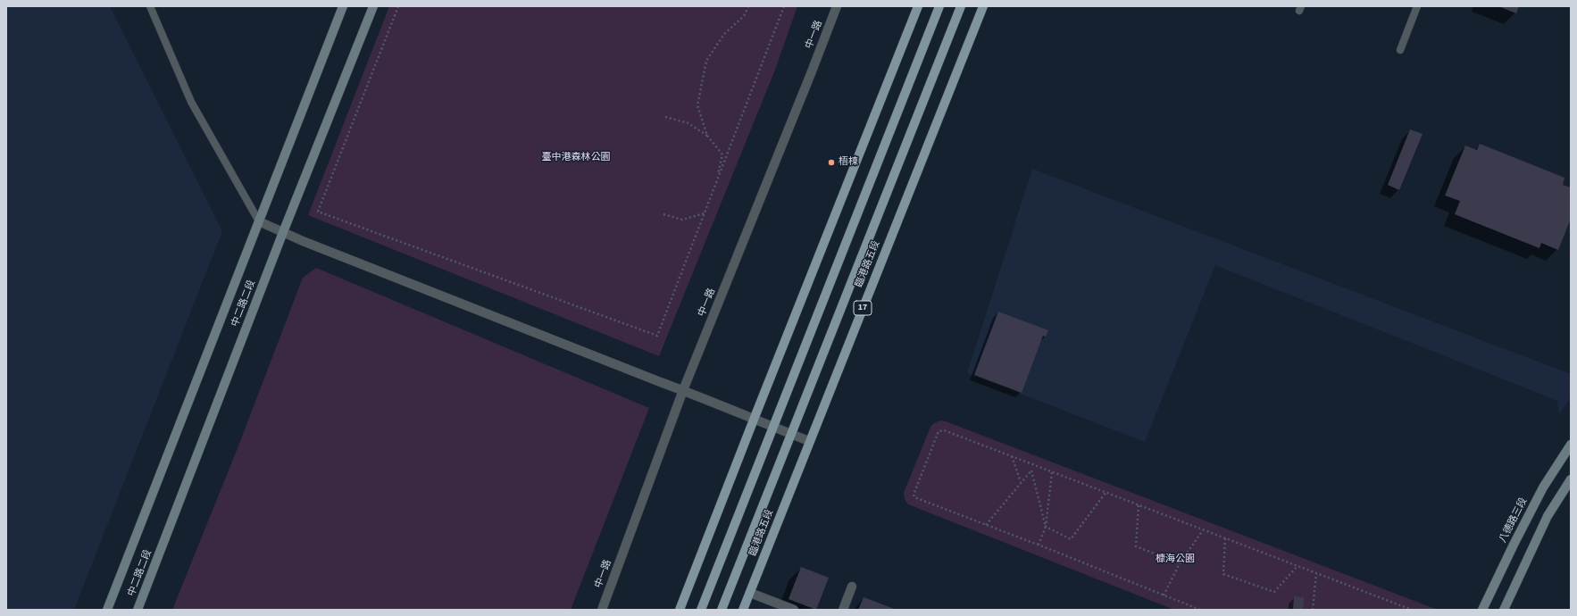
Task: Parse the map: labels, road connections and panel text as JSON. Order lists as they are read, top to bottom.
{
  "streets": {
    "main road": ["臨港路五段", "17"],
    "street": ["中一路", "中二路二段", "八德路三段"]
  },
  "parks": ["臺中港森林公園", "槺海公園"],
  "places": ["梧棟"]
}
